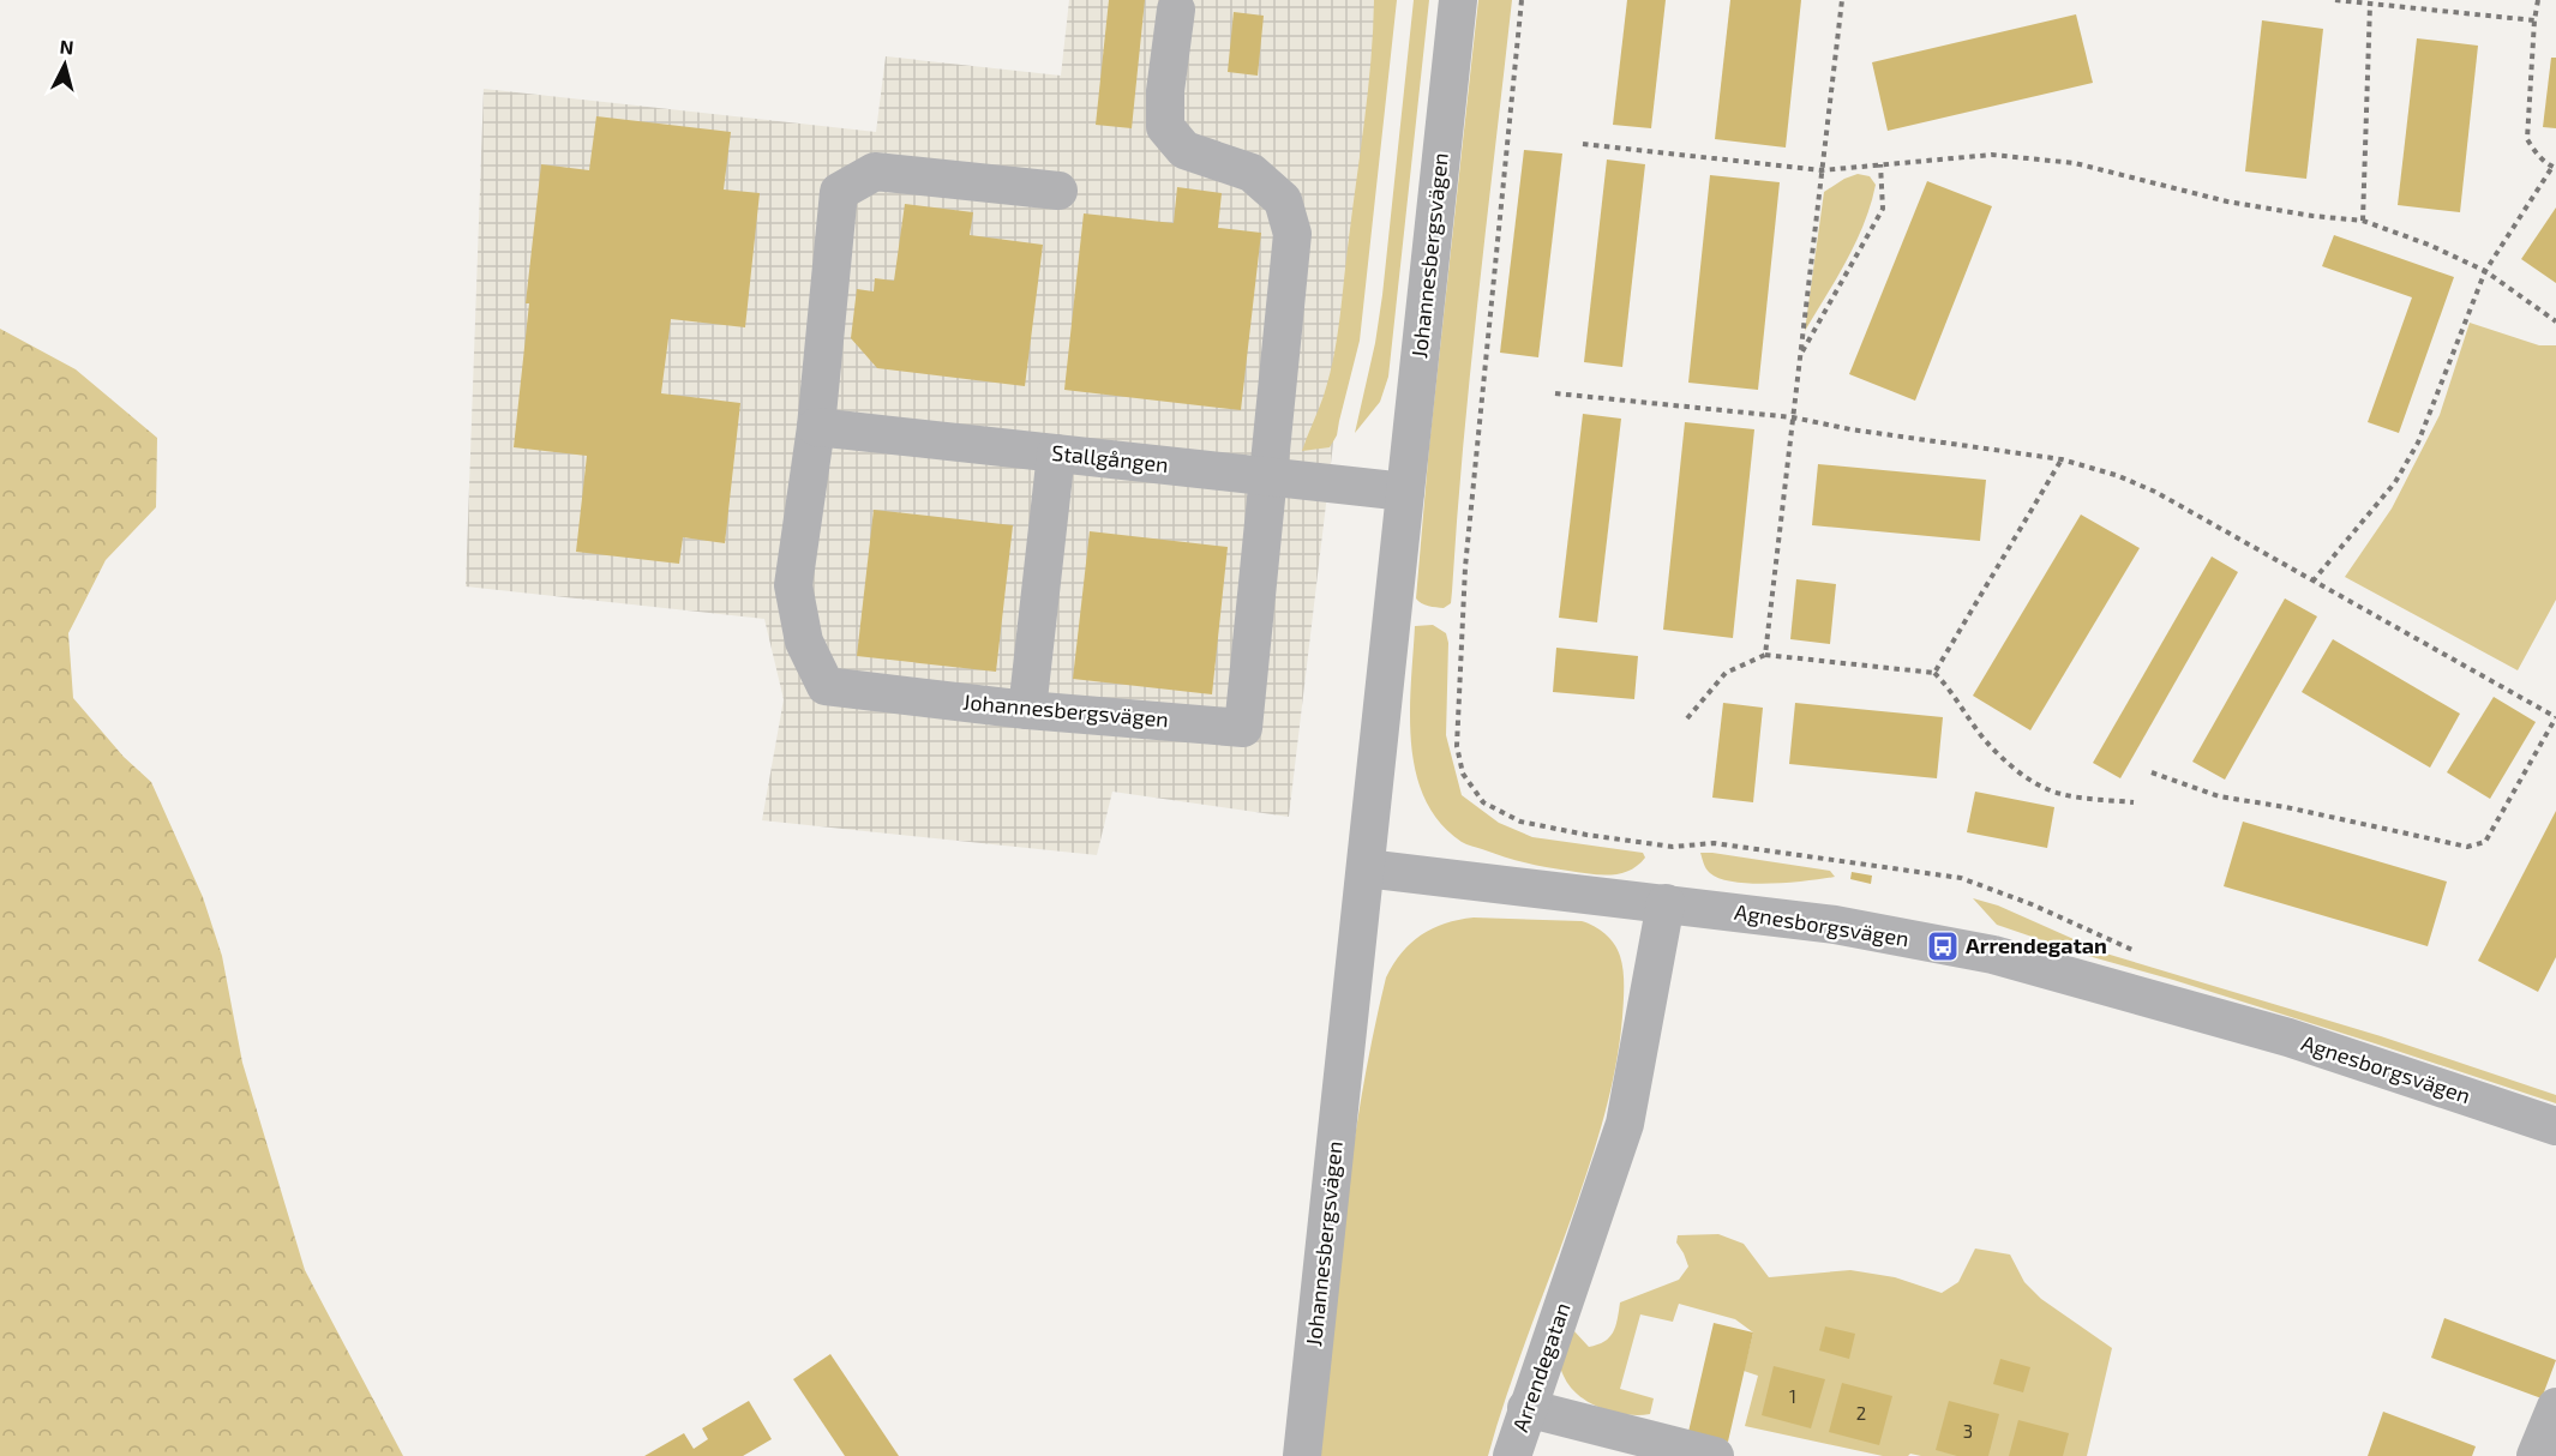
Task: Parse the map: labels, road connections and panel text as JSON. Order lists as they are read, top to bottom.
{
  "streets": {
    "street": [
      "Johannesbergsvägen",
      "Stallgången",
      "Agnesborgsvägen",
      "Arrendegatan"
    ]
  },
  "crossings": [
    ["Johannesbergsvägen", "Stallgången"],
    ["Johannesbergsvägen", "Agnesborgsvägen"],
    ["Agnesborgsvägen", "Arrendegatan"]
  ],
  "places": {
    "bus stop": ["Arrendegatan"]
  },
  "house_numbers": ["1", "2", "3"],
  "north": "top"
}
